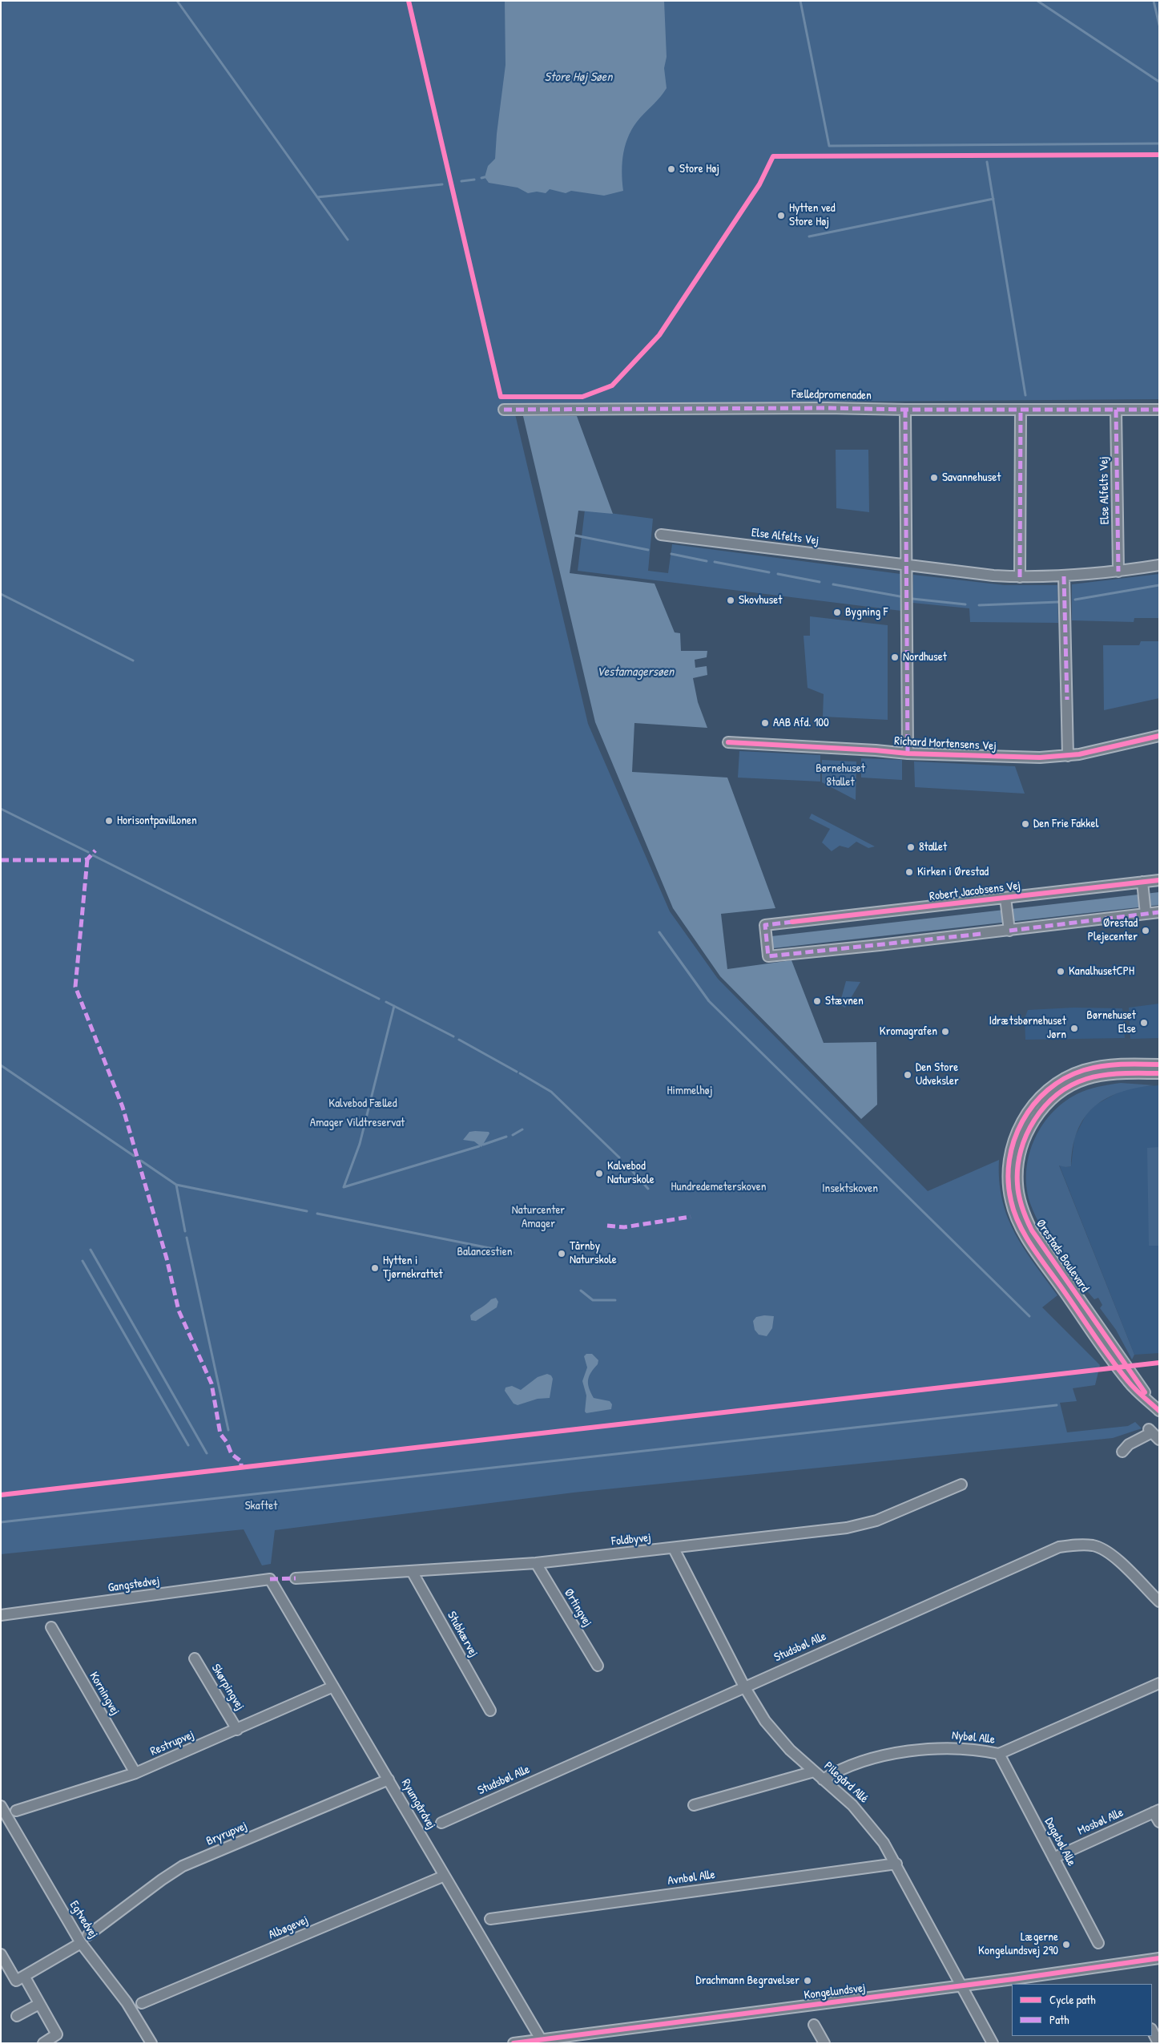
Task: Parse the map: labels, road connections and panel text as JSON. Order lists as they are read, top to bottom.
{
  "streets": {
    "street": [
      "Fælledpromenaden",
      "Else Alfelts Vej",
      "Richard Mortensens Vej",
      "Robert Jacobsens Vej",
      "Ørestads Boulevard",
      "Foldbyvej",
      "Gangstedvej",
      "Ørtingvej",
      "Stubkærvej",
      "Studsbøl Alle",
      "Skørpingvej",
      "Korningvej",
      "Nybøl Alle",
      "Restrupvej",
      "Pilegård Allé",
      "Ryumgårdvej",
      "Mosbøl Alle",
      "Bryrupvej",
      "Dagebøl Alle",
      "Avnbøl Alle",
      "Egtvedvej",
      "Albøgevej",
      "Kongelundsvej"
    ]
  },
  "crossings": [
    ["Fælledpromenaden", "Else Alfelts Vej"],
    ["Else Alfelts Vej", "Richard Mortensens Vej"],
    ["Foldbyvej", "Ørtingvej"],
    ["Foldbyvej", "Stubkærvej"],
    ["Foldbyvej", "Pilegård Allé"],
    ["Gangstedvej", "Ryumgårdvej"],
    ["Studsbøl Alle", "Pilegård Allé"],
    ["Skørpingvej", "Restrupvej"],
    ["Korningvej", "Restrupvej"],
    ["Nybøl Alle", "Pilegård Allé"],
    ["Nybøl Alle", "Dagebøl Alle"],
    ["Restrupvej", "Ryumgårdvej"],
    ["Pilegård Allé", "Avnbøl Alle"],
    ["Pilegård Allé", "Kongelundsvej"],
    ["Ryumgårdvej", "Bryrupvej"],
    ["Ryumgårdvej", "Albøgevej"],
    ["Ryumgårdvej", "Kongelundsvej"],
    ["Mosbøl Alle", "Dagebøl Alle"],
    ["Bryrupvej", "Egtvedvej"]
  ],
  "water": ["Store Høj Søen", "Vestamagersøen"],
  "parks": [
    "Børnehuset 8tallet",
    "Himmelhøj",
    "Kalvebod Fælled",
    "Amager Vildtreservat",
    "Hundredemeterskoven",
    "Insektskoven",
    "Naturcenter Amager",
    "Balancestien",
    "Skaftet"
  ],
  "places": [
    "Store Høj",
    "Hytten ved Store Høj",
    "Savannehuset",
    "Skovhuset",
    "Bygning F",
    "Nordhuset",
    "AAB Afd. 100",
    "Horisontpavillonen",
    "Den Frie Fakkel",
    "8tallet",
    "Kirken i Ørestad",
    "Ørestad Plejecenter",
    "KanalhusetCPH",
    "Stævnen",
    "Børnehuset Else",
    "Idrætsbørnehuset Jørn",
    "Kromagrafen",
    "Den Store Udveksler",
    "Kalvebod Naturskole",
    "Tårnby Naturskole",
    "Hytten i Tjørnekrattet",
    "Lægerne Kongelundsvej 290",
    "Drachmann Begravelser"
  ],
  "legend": ["Cycle path", "Path"]
}
